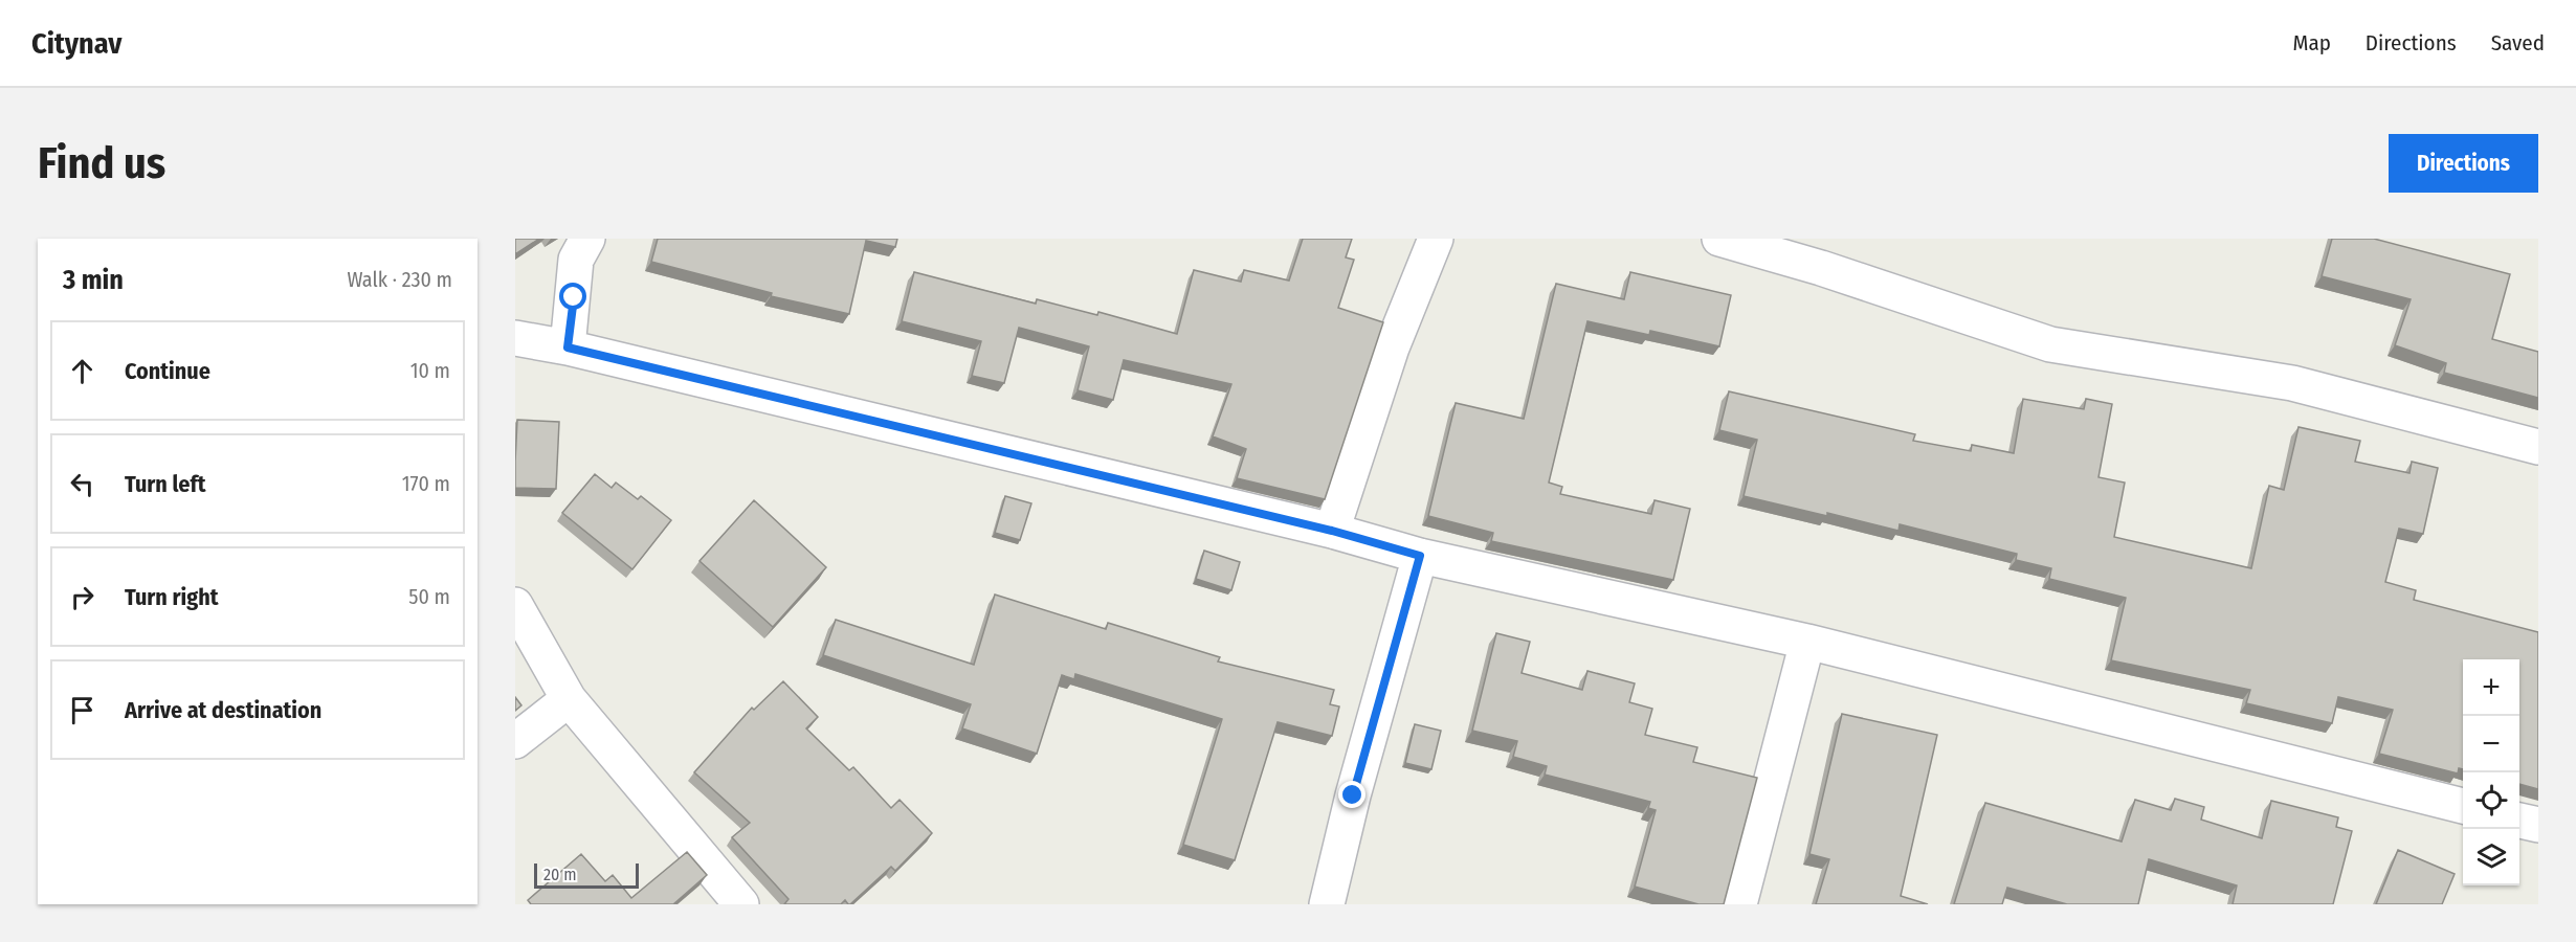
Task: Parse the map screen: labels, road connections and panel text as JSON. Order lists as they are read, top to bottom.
{
  "scale_bar": "20 m",
  "page": {
    "header": "Citynav",
    "nav": ["Map", "Directions", "Saved"],
    "buttons": "Directions",
    "title": "Find us",
    "heading": ["3 min", "Walk · 230 m"],
    "list": [
      ["Continue", "10 m"],
      ["Turn left", "170 m"],
      ["Turn right", "50 m"],
      "Arrive at destination"
    ],
    "map_buttons": ["+", "−"],
    "scale": "20 m"
  }
}
